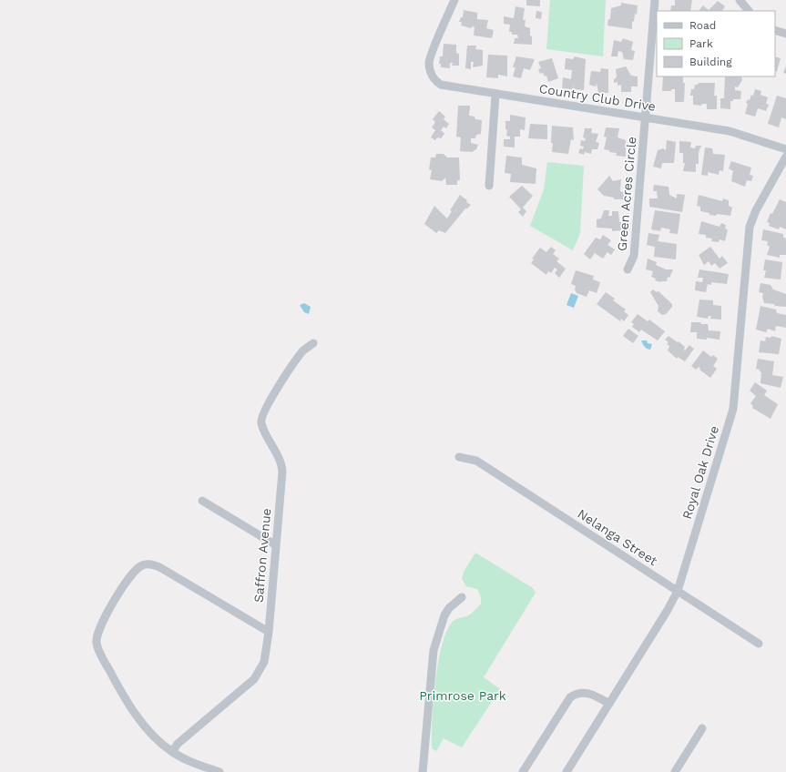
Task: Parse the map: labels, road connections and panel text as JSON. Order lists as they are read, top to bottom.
{
  "streets": {
    "street": [
      "Country Club Drive",
      "Green Acres Circle",
      "Royal Oak Drive",
      "Nelanga Street",
      "Saffron Avenue"
    ]
  },
  "crossings": [
    ["Country Club Drive", "Green Acres Circle"],
    ["Royal Oak Drive", "Nelanga Street"]
  ],
  "parks": ["Primrose Park"],
  "legend": ["Road", "Park", "Building"]
}
